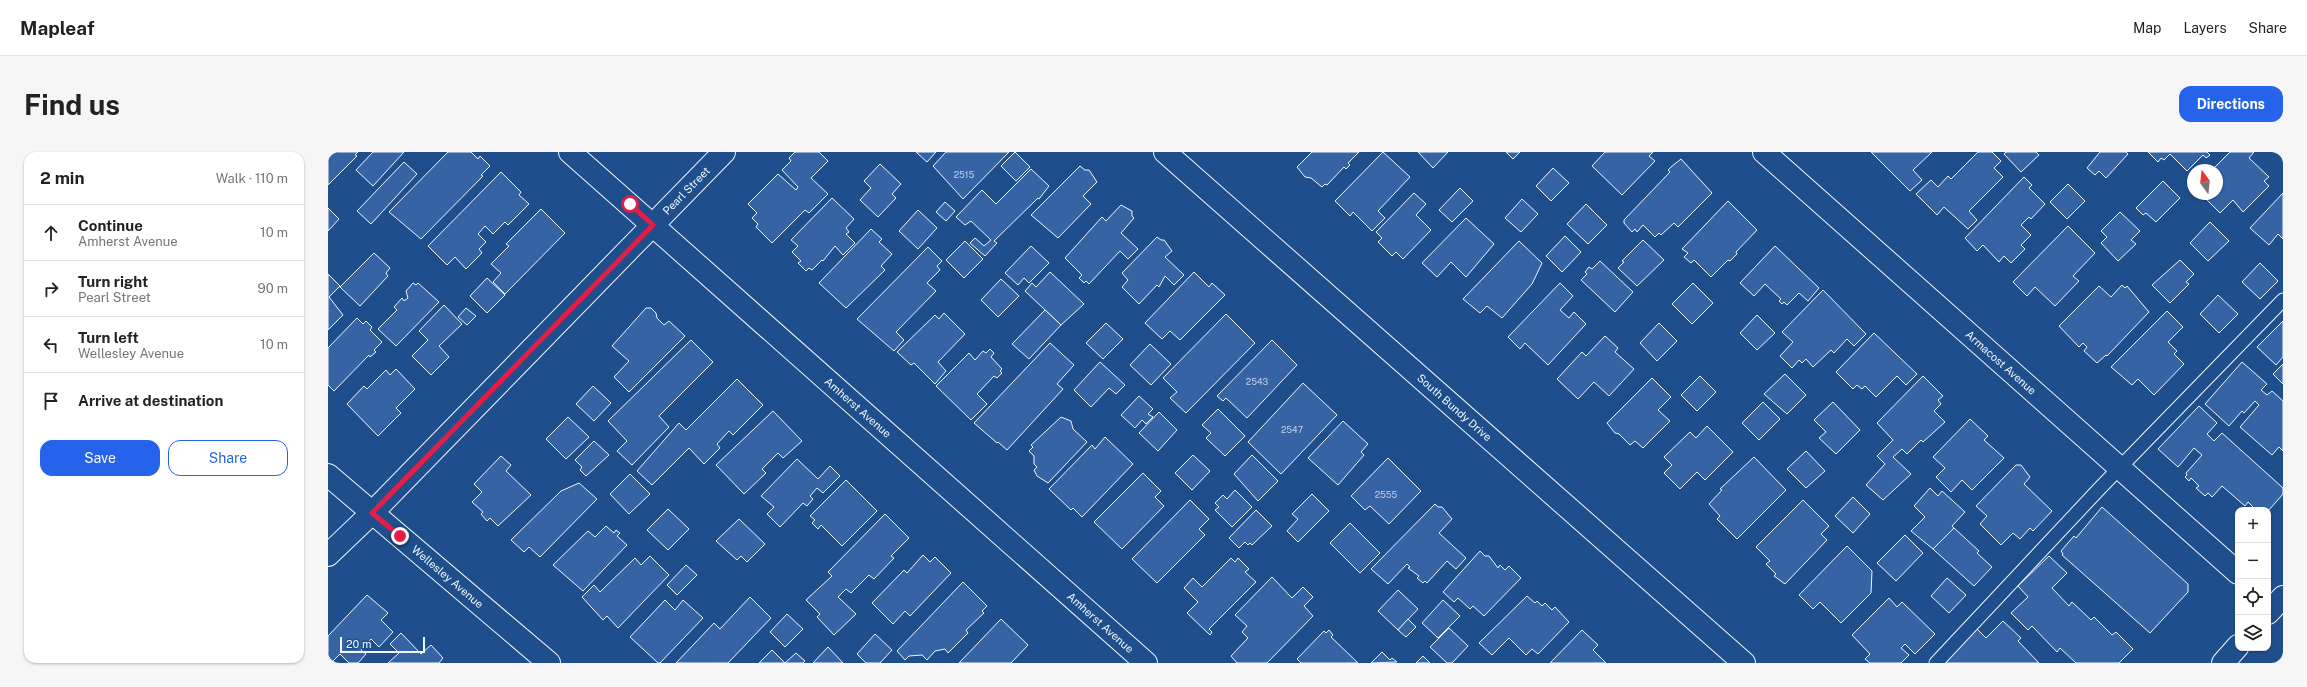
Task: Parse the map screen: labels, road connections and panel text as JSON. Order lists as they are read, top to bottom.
{
  "streets": {
    "street": [
      "Pearl Street",
      "Armacost Avenue",
      "Amherst Avenue",
      "South Bundy Drive",
      "Wellesley Avenue"
    ]
  },
  "crossings": [
    ["Pearl Street", "Amherst Avenue"],
    ["Pearl Street", "Wellesley Avenue"]
  ],
  "house_numbers": [
    "2515",
    "2543",
    "2547",
    "2555"
  ],
  "scale_bar": "20 m",
  "north": "top",
  "page": {
    "header": "Mapleaf",
    "nav": ["Map", "Layers", "Share"],
    "buttons": [
      "Directions",
      ["Save", "Share"]
    ],
    "title": "Find us",
    "heading": ["2 min", "Walk · 110 m"],
    "list": [
      ["Continue", "Amherst Avenue", "10 m"],
      ["Turn right", "Pearl Street", "90 m"],
      ["Turn left", "Wellesley Avenue", "10 m"],
      "Arrive at destination"
    ],
    "map_buttons": ["+", "−"],
    "scale": "20 m"
  }
}
